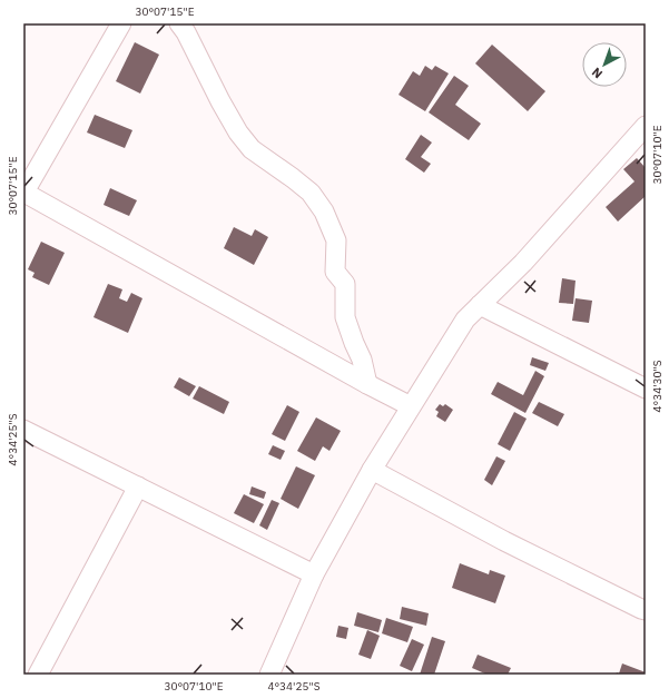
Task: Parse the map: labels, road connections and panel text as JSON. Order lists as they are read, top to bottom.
{
  "north": "bottom left",
  "coordinates": [
    "30°07'15\"E",
    "30°07'10\"E",
    "4°34'30\"S",
    "4°34'25\"S"
  ]
}
